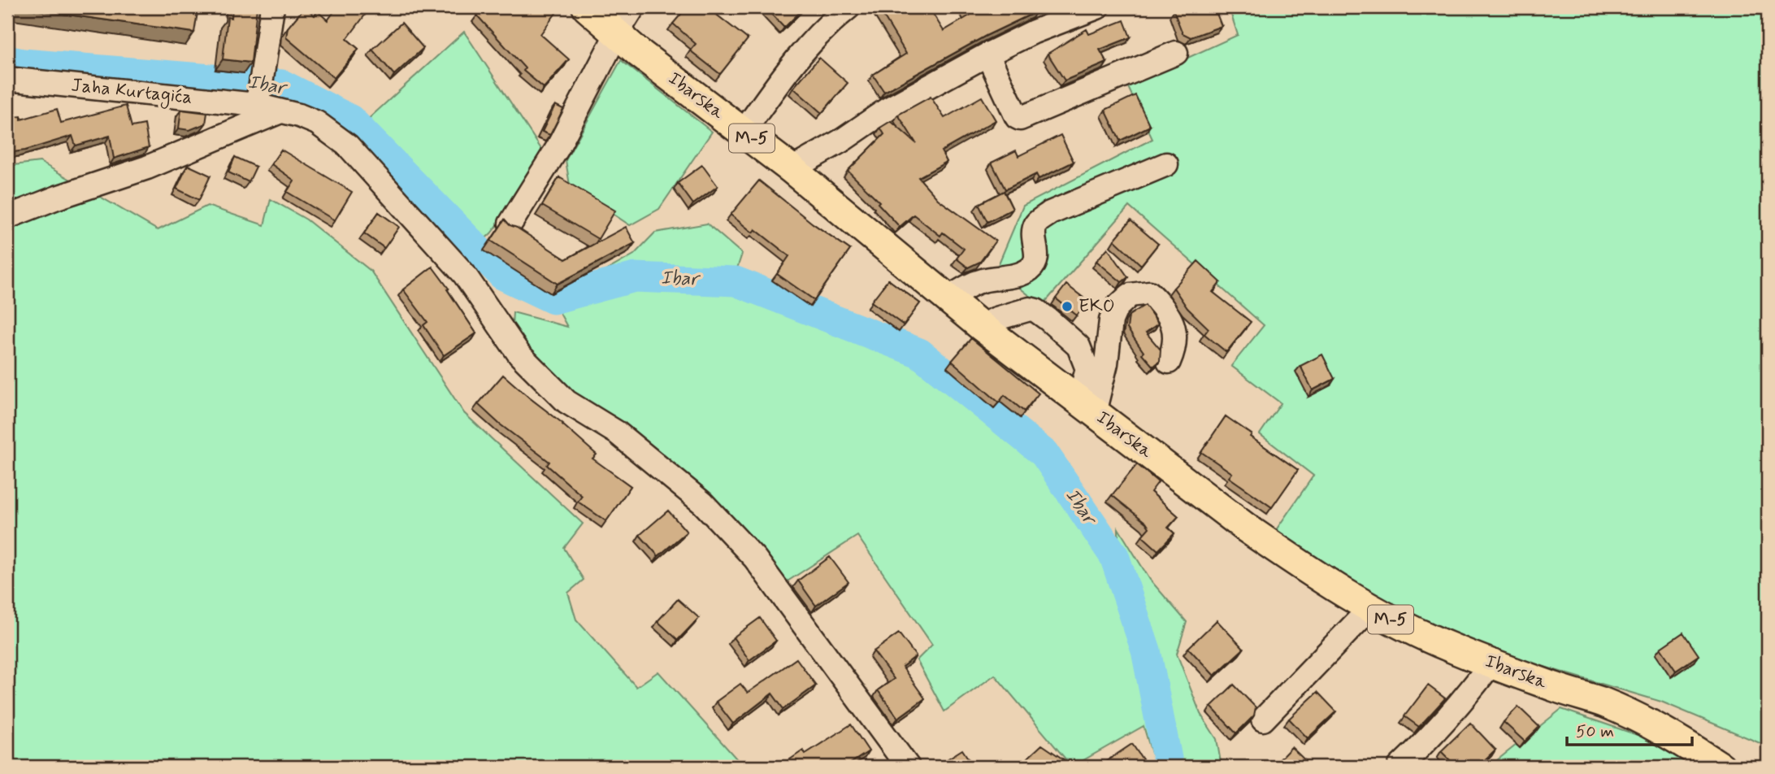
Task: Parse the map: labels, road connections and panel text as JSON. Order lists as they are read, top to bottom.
{
  "streets": {
    "main road": ["Ibarska", "M-5"],
    "street": ["Jaha Kurtagića"]
  },
  "water": ["Ibar"],
  "places": ["EKO"],
  "scale_bar": "50 m"
}
